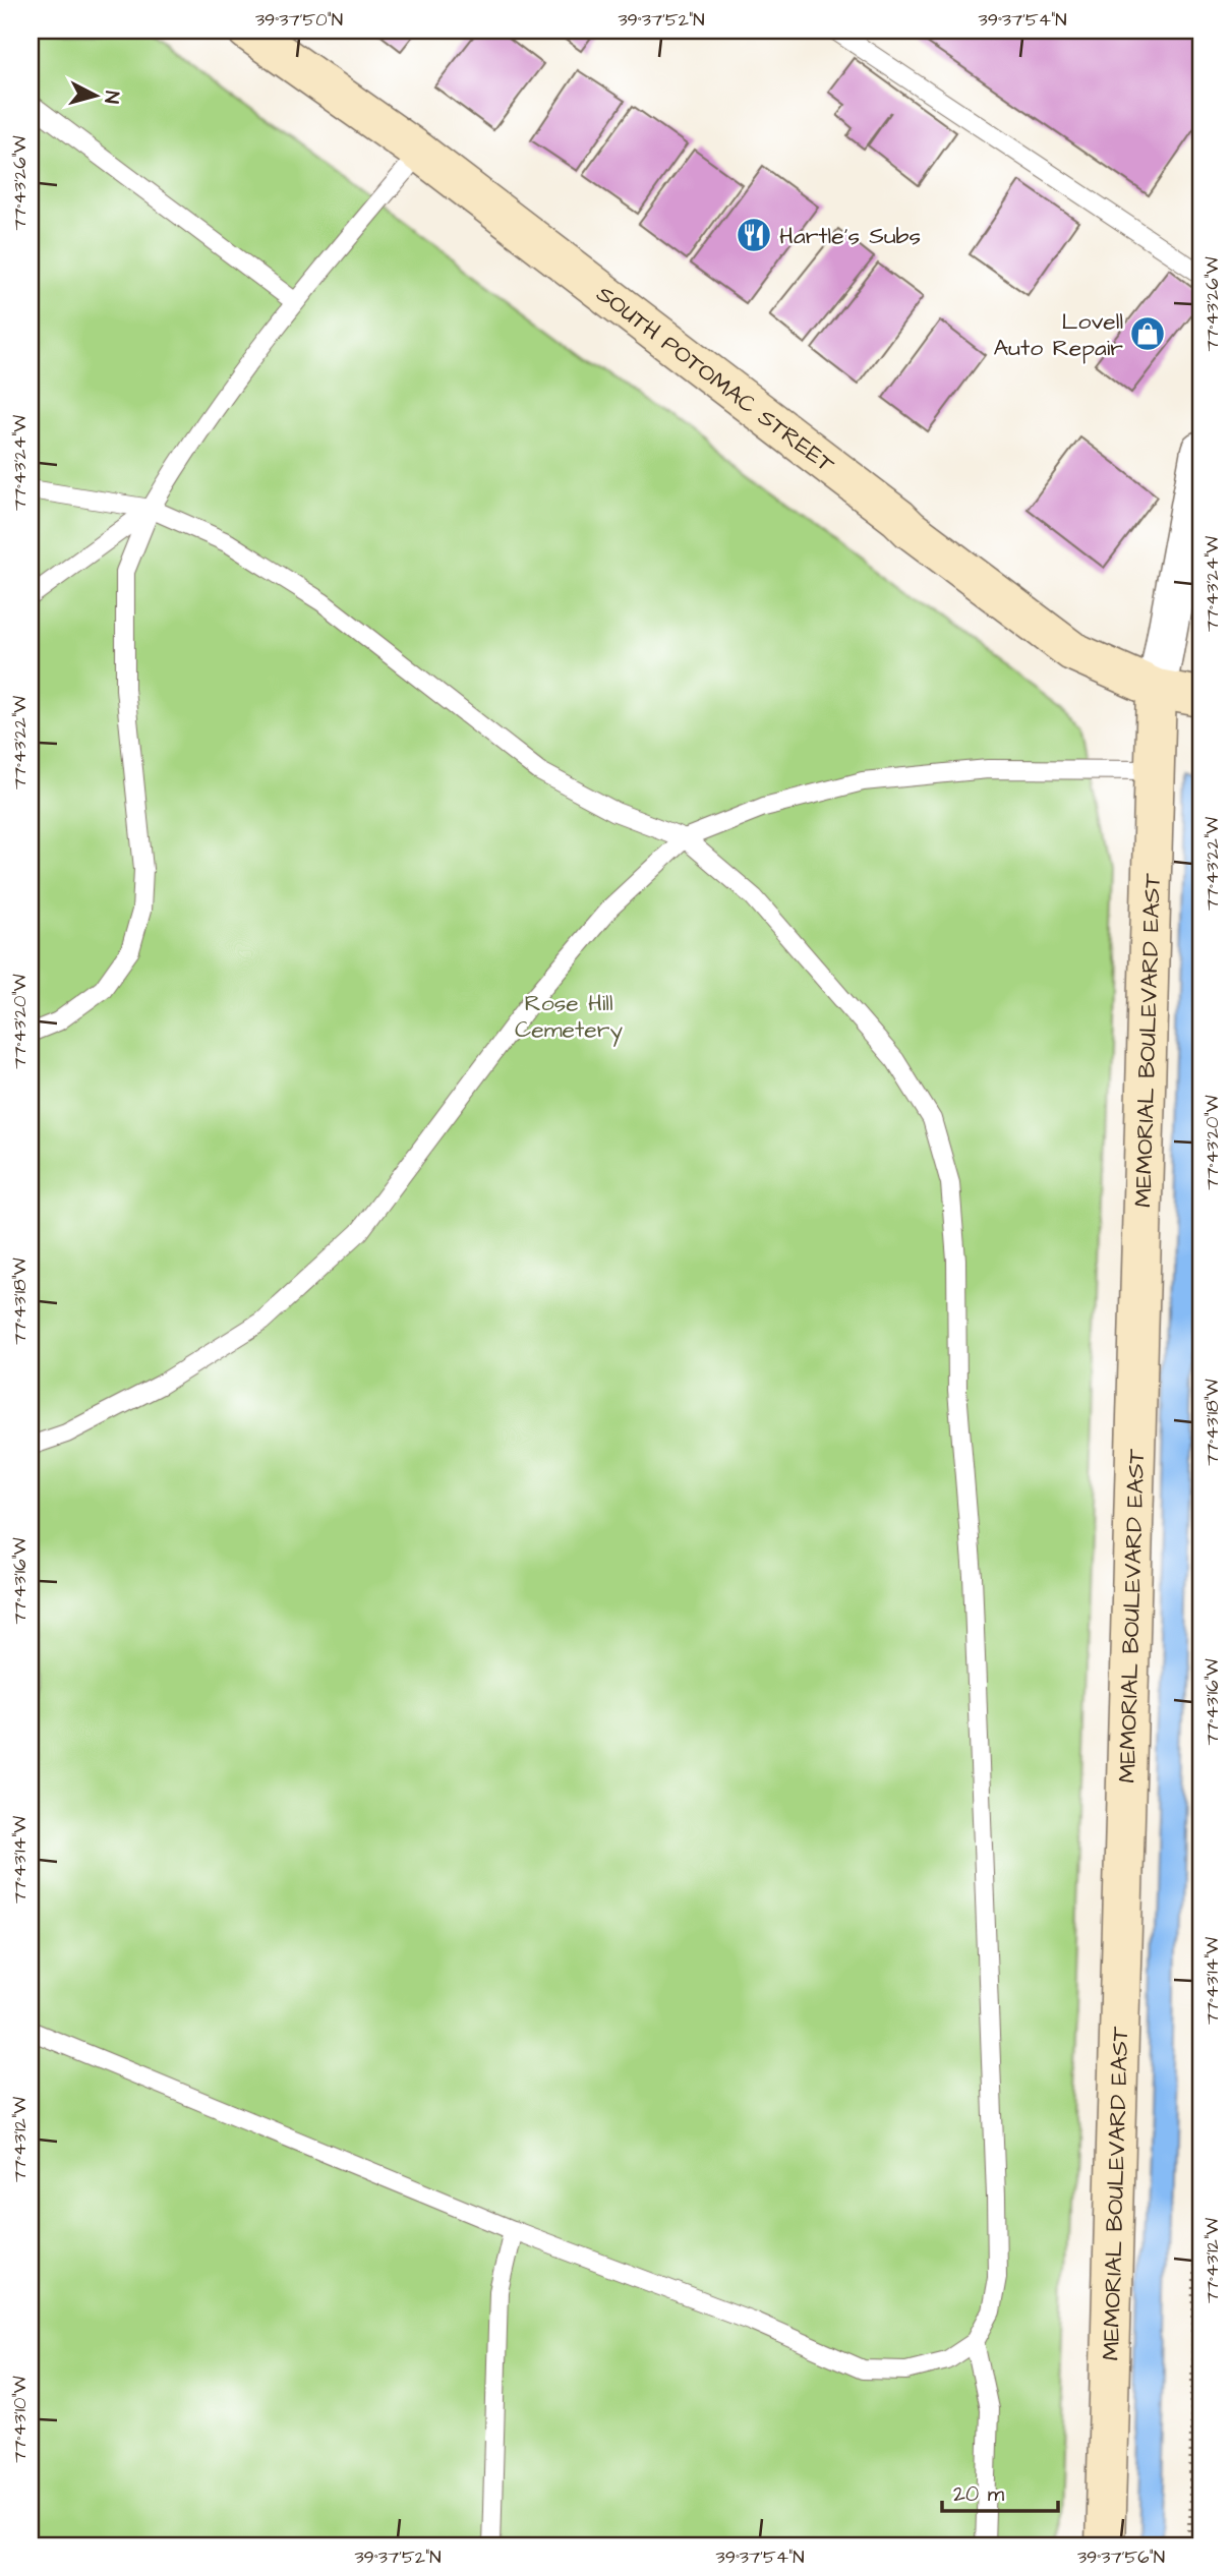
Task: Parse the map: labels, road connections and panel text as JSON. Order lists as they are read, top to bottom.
{
  "streets": {
    "main road": ["SOUTH POTOMAC STREET", "MEMORIAL BOULEVARD EAST"]
  },
  "crossings": [
    ["SOUTH POTOMAC STREET", "MEMORIAL BOULEVARD EAST"]
  ],
  "parks": ["Rose Hill Cemetery"],
  "places": {
    "restaurant": ["Hartle's Subs"],
    "shop": ["Lovell Auto Repair"]
  },
  "scale_bar": "20 m",
  "north": "right",
  "coordinates": [
    "39°37'50\"N",
    "39°37'52\"N",
    "39°37'54\"N",
    "77°43'26\"W",
    "77°43'24\"W",
    "77°43'22\"W",
    "77°43'20\"W",
    "77°43'18\"W",
    "77°43'16\"W",
    "77°43'14\"W",
    "77°43'12\"W",
    "77°43'10\"W",
    "39°37'56\"N"
  ]
}
